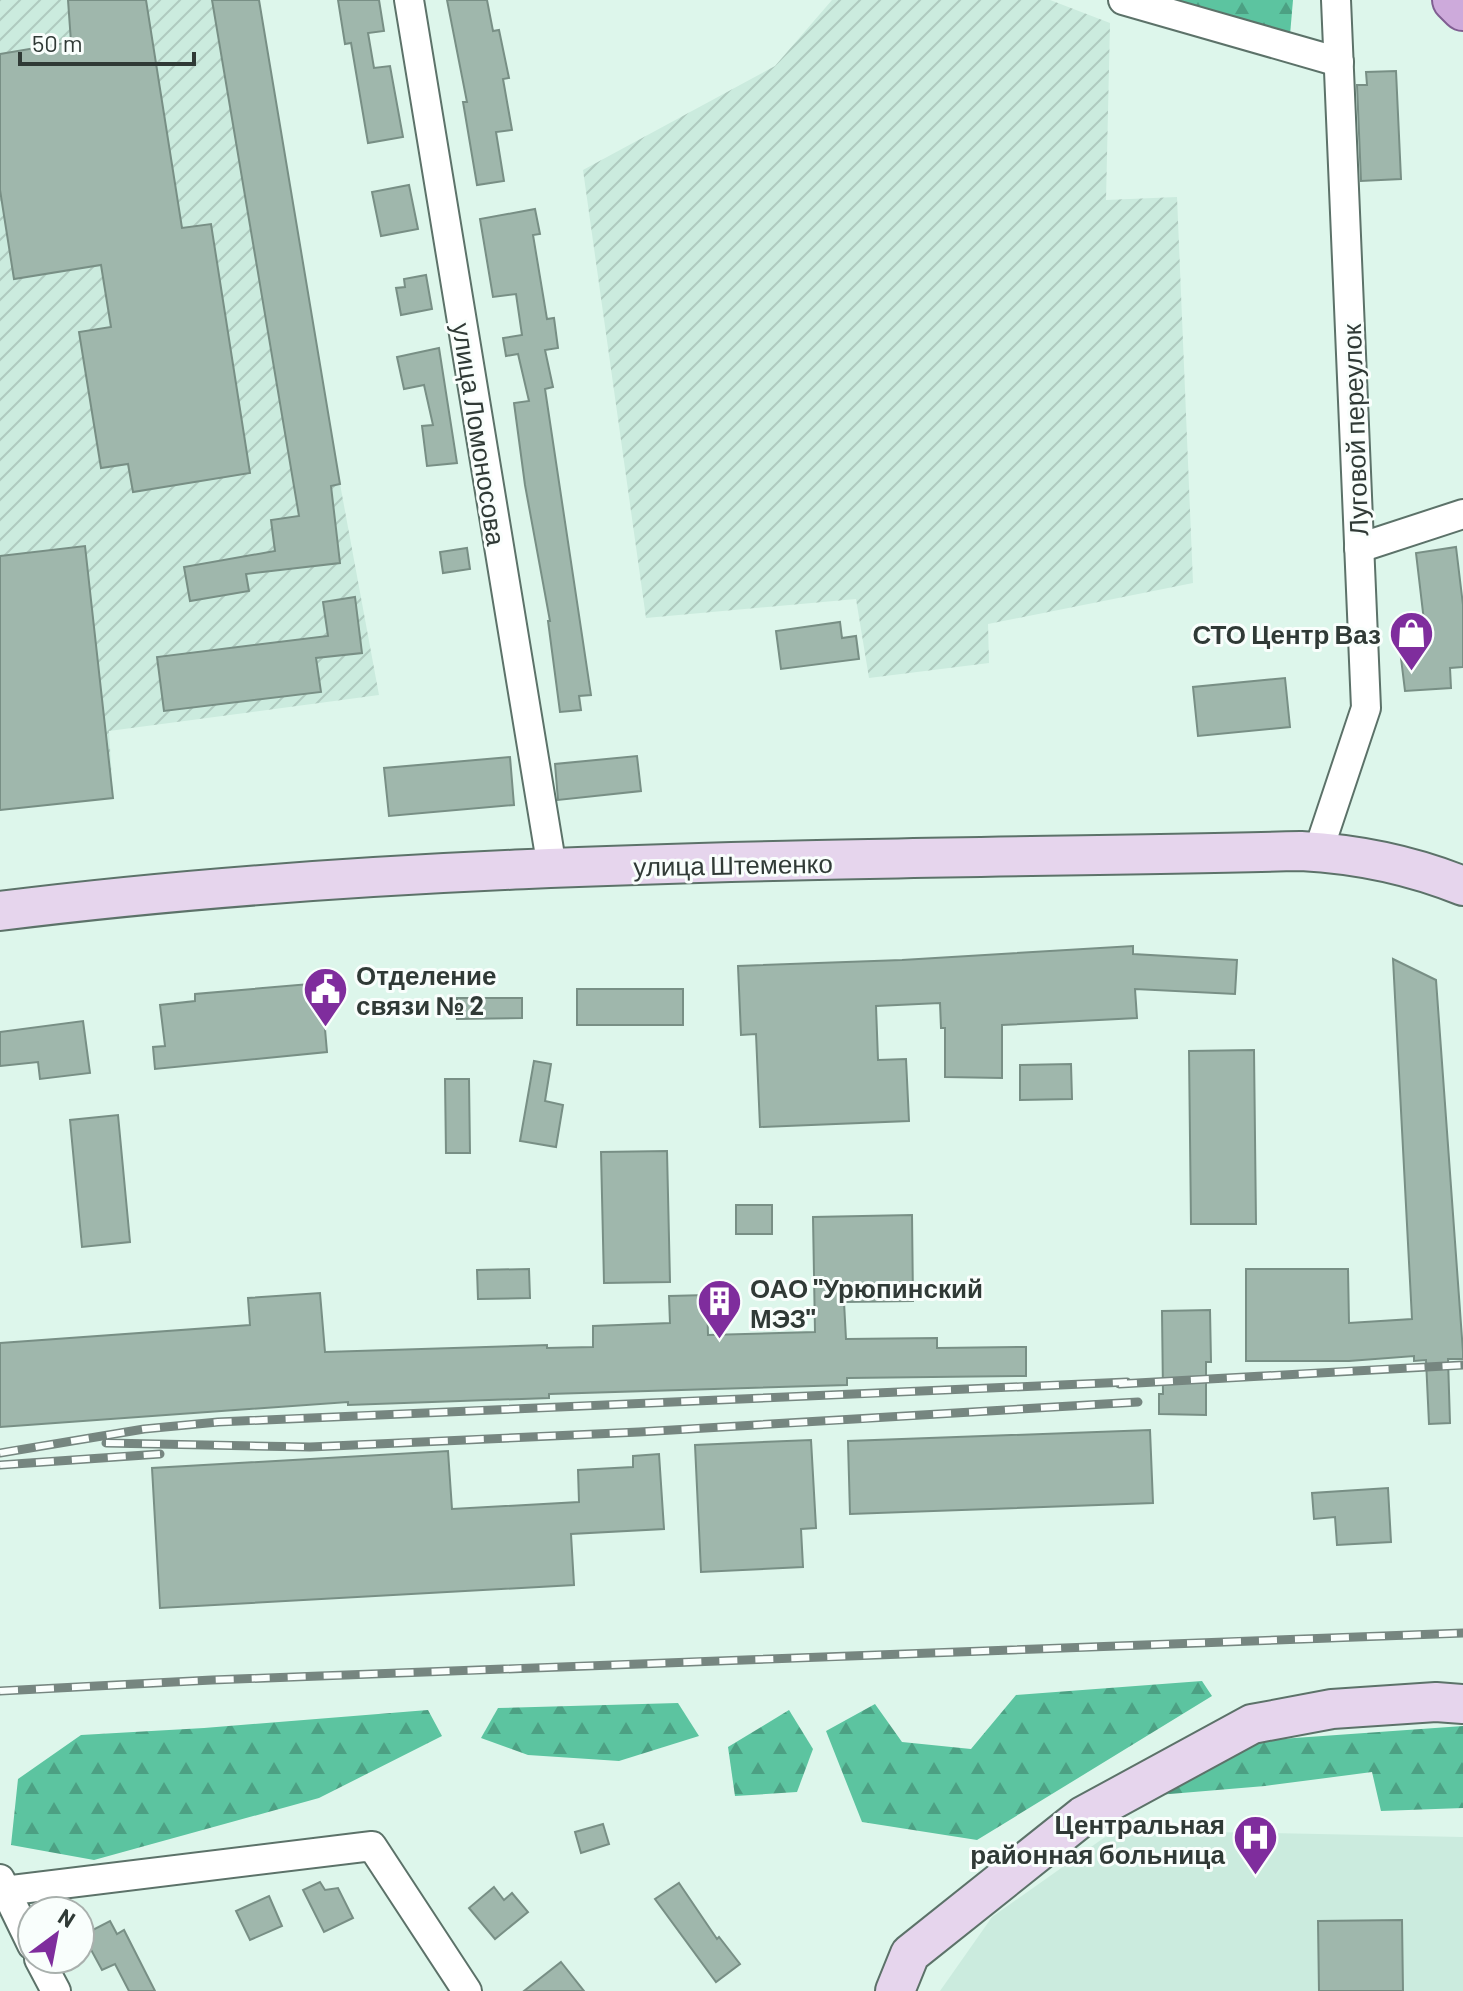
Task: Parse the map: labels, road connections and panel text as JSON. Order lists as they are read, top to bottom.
{
  "streets": {
    "main road": ["улица Штеменко"],
    "street": ["Луговой переулок", "улица Ломоносова"]
  },
  "crossings": [
    ["Луговой переулок", "улица Штеменко"],
    ["улица Ломоносова", "улица Штеменко"]
  ],
  "places": {
    "shop": ["СТО Центр Ваз"],
    "public building": ["Отделение связи № 2"],
    "building": ["ОАО \"Урюпинский МЭЗ\""],
    "hospital": ["Центральная районная больница"]
  },
  "scale_bar": "50 m",
  "north": "top right"
}
